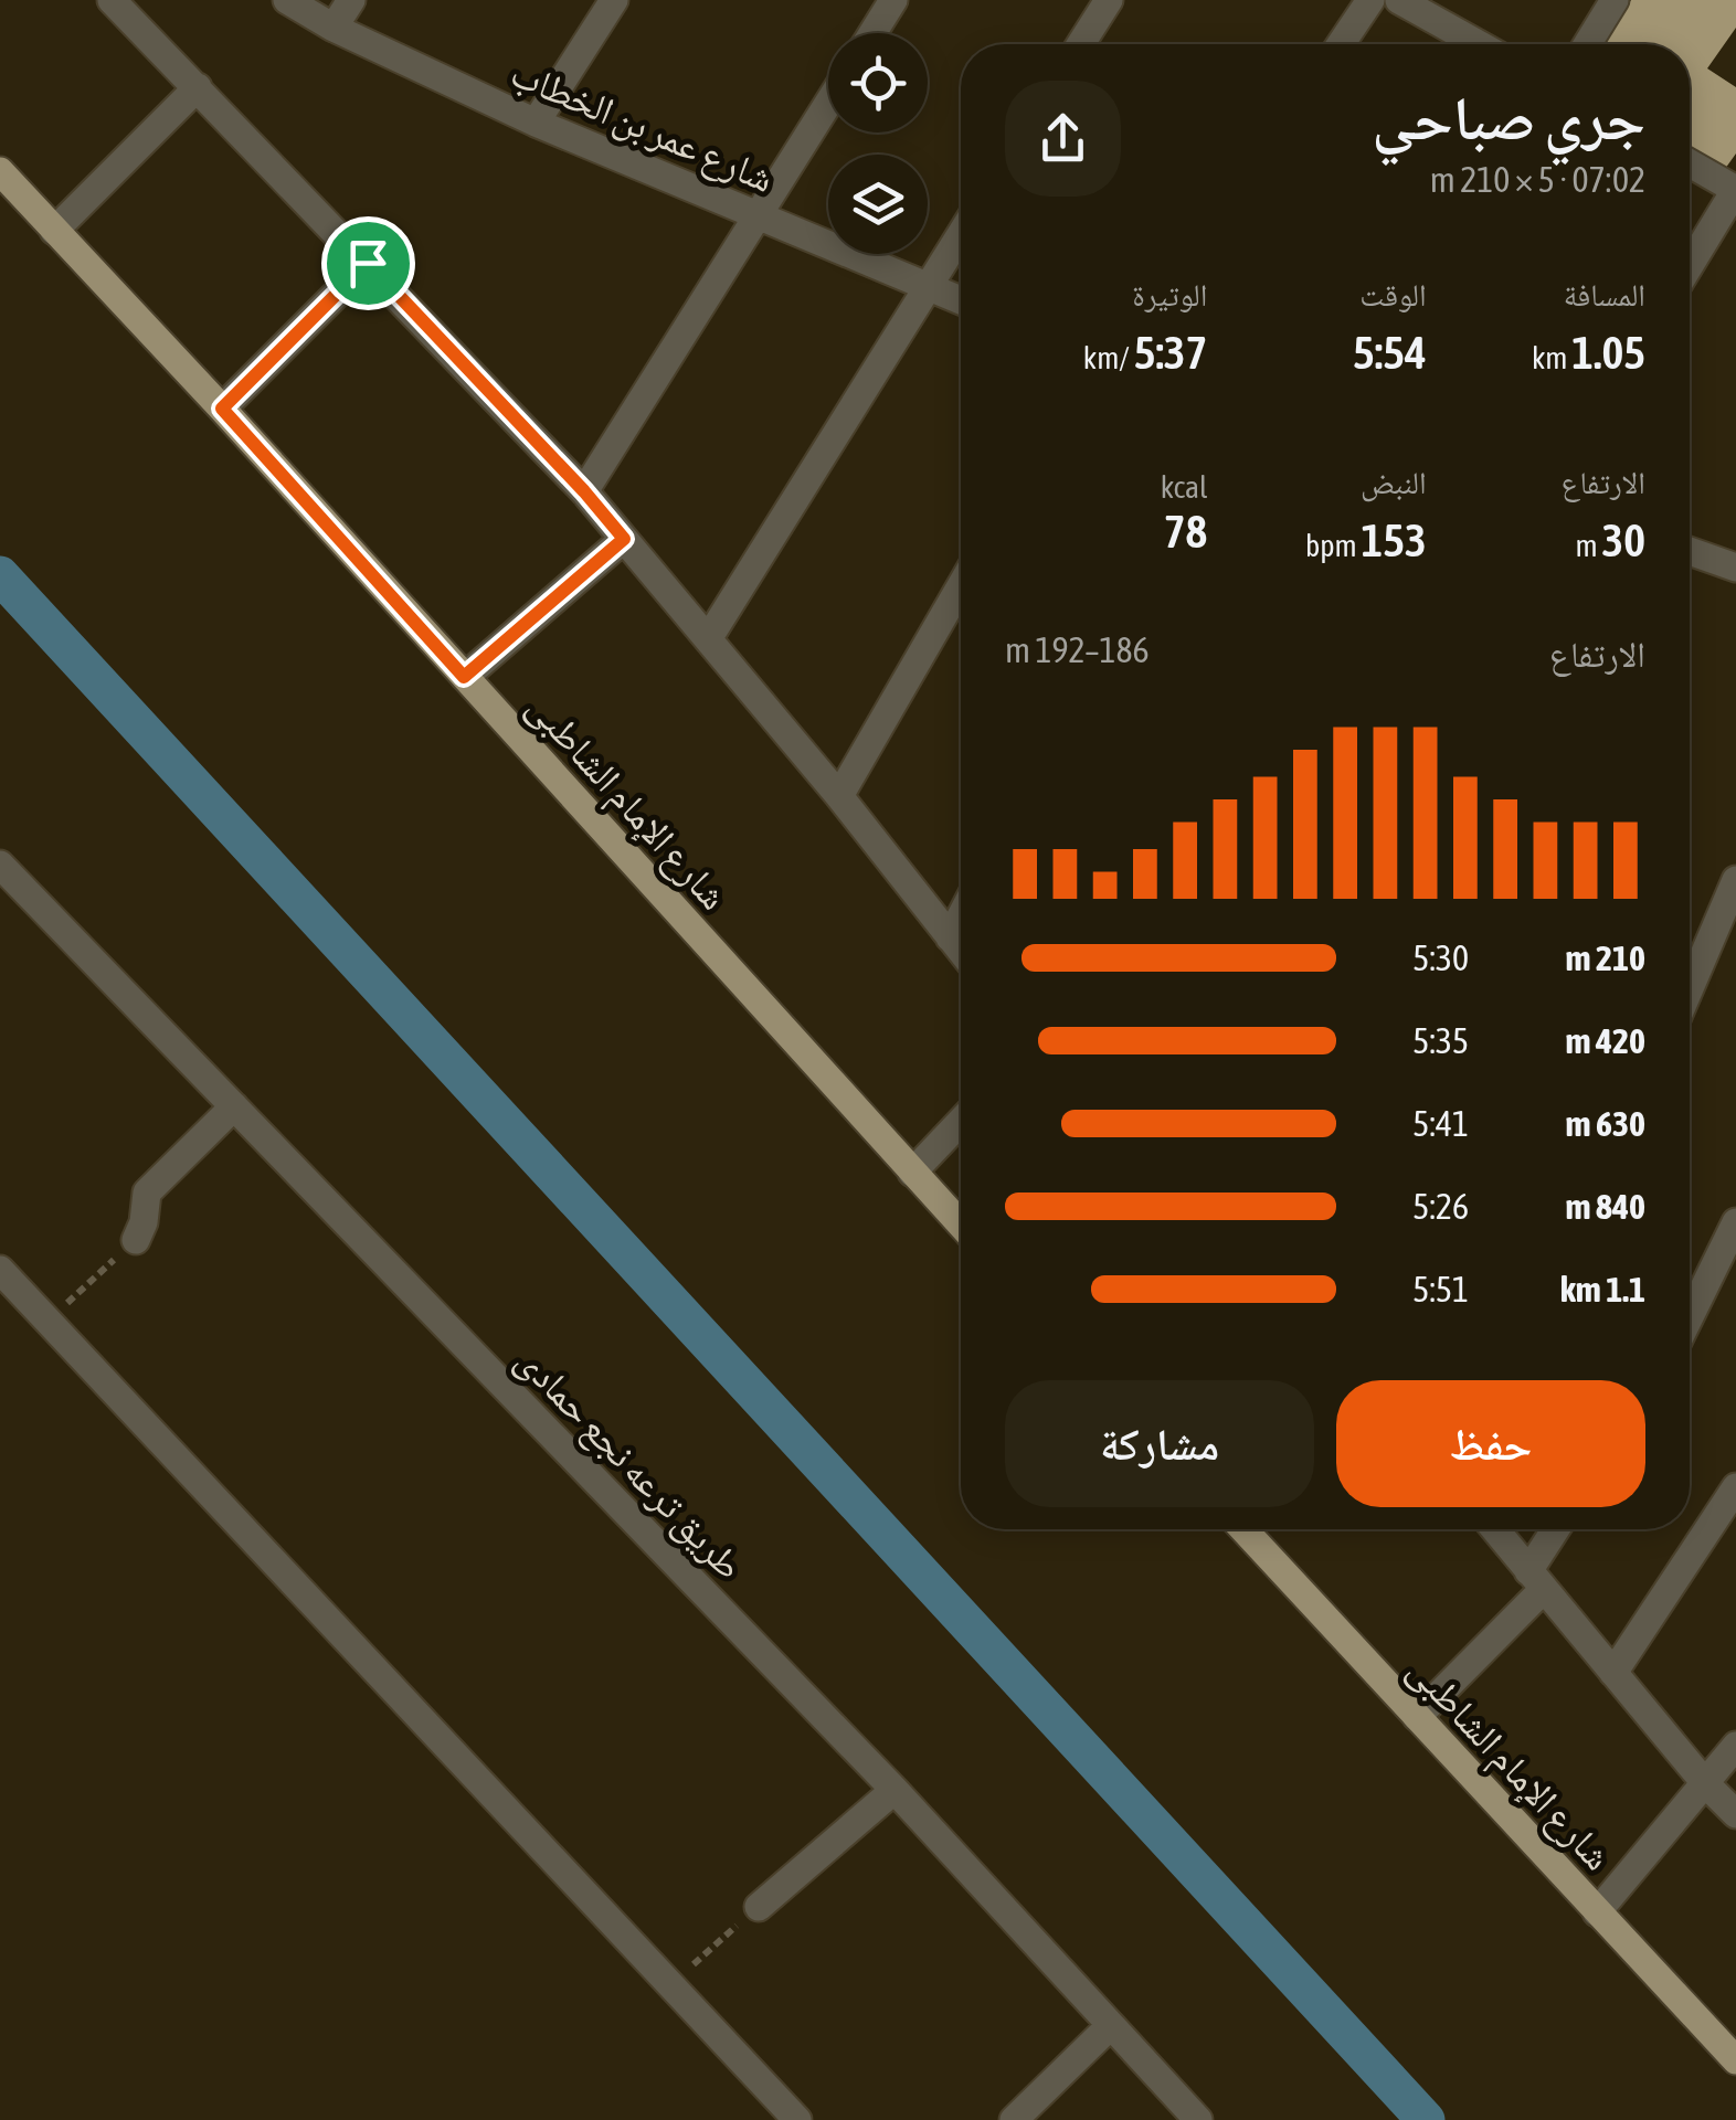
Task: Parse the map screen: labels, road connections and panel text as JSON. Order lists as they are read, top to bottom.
{
  "streets": {
    "main road": ["شارع الإمام الشاطبى"],
    "street": ["شارع عمر بن الخطاب", "طريق ترعه نجع حمادى"]
  },
  "page": {
    "heading": ["جري صباحي", "07:02 · 5 × 210 m"],
    "stats": [
      ["المسافة", "1.05 km"],
      ["الوقت", "5:54"],
      ["الوتيرة", "5:37 /km"],
      ["الارتفاع", "30 m"],
      ["النبض", "153 bpm"],
      ["kcal", "78"]
    ],
    "chart": ["الارتفاع", "186–192 m"],
    "list": [
      {
        "name": "210 m",
        "note": "5:30"
      },
      {
        "name": "420 m",
        "note": "5:35"
      },
      {
        "name": "630 m",
        "note": "5:41"
      },
      {
        "name": "840 m",
        "note": "5:26"
      },
      {
        "name": "1.1 km",
        "note": "5:51"
      }
    ],
    "buttons": ["حفظ", "مشاركة"]
  }
}
